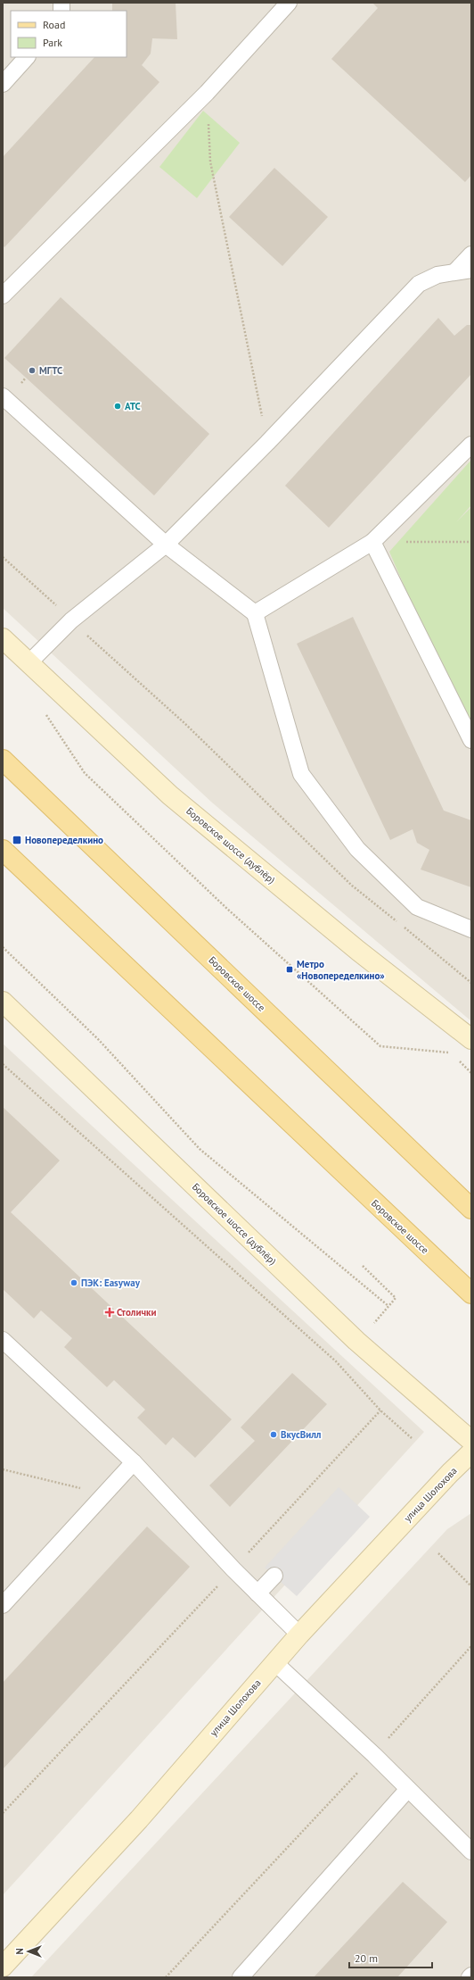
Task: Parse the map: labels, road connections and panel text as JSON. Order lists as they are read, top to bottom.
{
  "streets": {
    "main road": ["Боровское шоссе"],
    "street": ["Боровское шоссе (дублёр)", "улица Шолохова"]
  },
  "places": {
    "other": [
      "МГТС",
      "АТС",
      "ПЭК: Easyway",
      "ВкусВилл"
    ],
    "transit": ["Новопеределкино", "Метро «Новопеределкино»"],
    "health": ["Столички"]
  },
  "legend": ["Road", "Park"],
  "scale_bar": "20 m",
  "north": "left"
}
